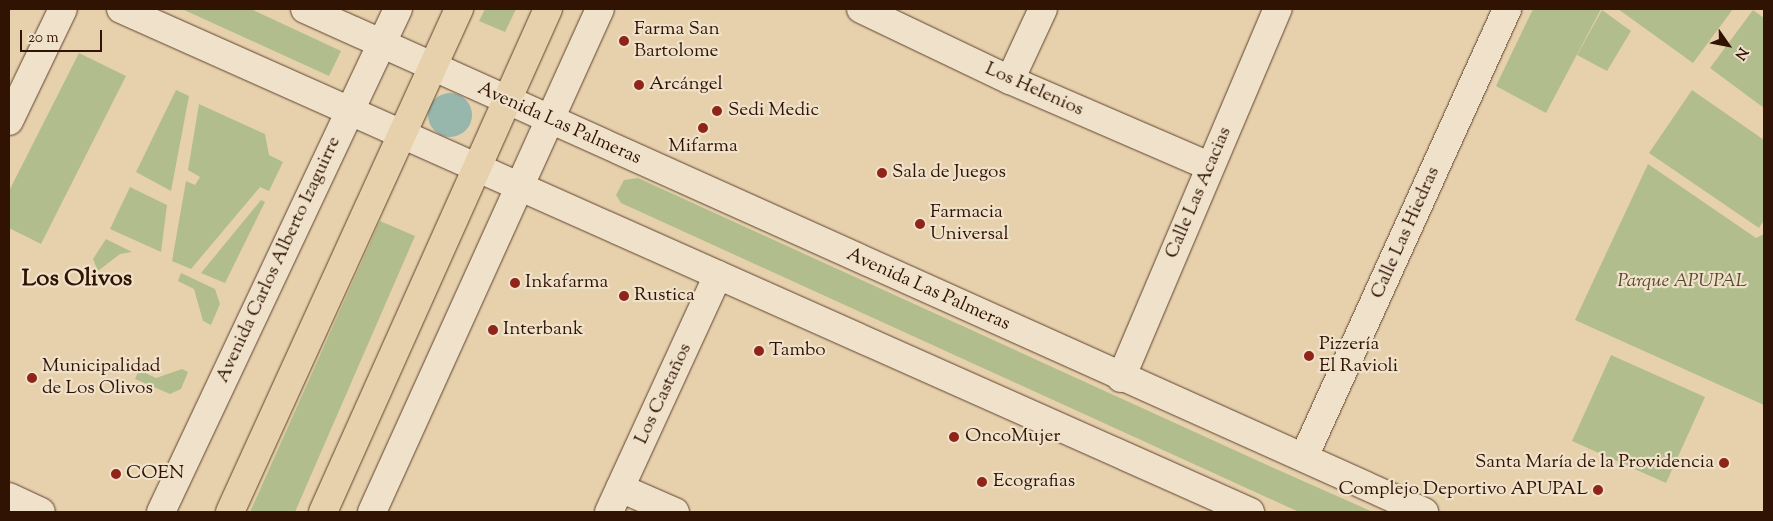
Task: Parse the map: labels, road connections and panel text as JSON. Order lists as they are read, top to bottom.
{
  "streets": {
    "street": [
      "Los Helenios",
      "Avenida Las Palmeras",
      "Calle Las Acacias",
      "Calle Las Hiedras",
      "Avenida Carlos Alberto Izaguirre",
      "Los Castaños"
    ]
  },
  "crossings": [
    ["Los Helenios", "Calle Las Acacias"],
    ["Avenida Las Palmeras", "Calle Las Acacias"],
    ["Avenida Las Palmeras", "Calle Las Hiedras"],
    ["Avenida Las Palmeras", "Avenida Carlos Alberto Izaguirre"]
  ],
  "districts": ["Los Olivos"],
  "parks": ["Parque APUPAL"],
  "places": [
    "Farma San Bartolome",
    "Arcángel",
    "Sedi Medic",
    "Mifarma",
    "Sala de Juegos",
    "Farmacia Universal",
    "Inkafarma",
    "Rustica",
    "Interbank",
    "Tambo",
    "Pizzería El Ravioli",
    "Municipalidad de Los Olivos",
    "OncoMujer",
    "Santa María de la Providencia",
    "COEN",
    "Ecografias",
    "Complejo Deportivo APUPAL"
  ],
  "scale_bar": "20 m",
  "north": "bottom right"
}
